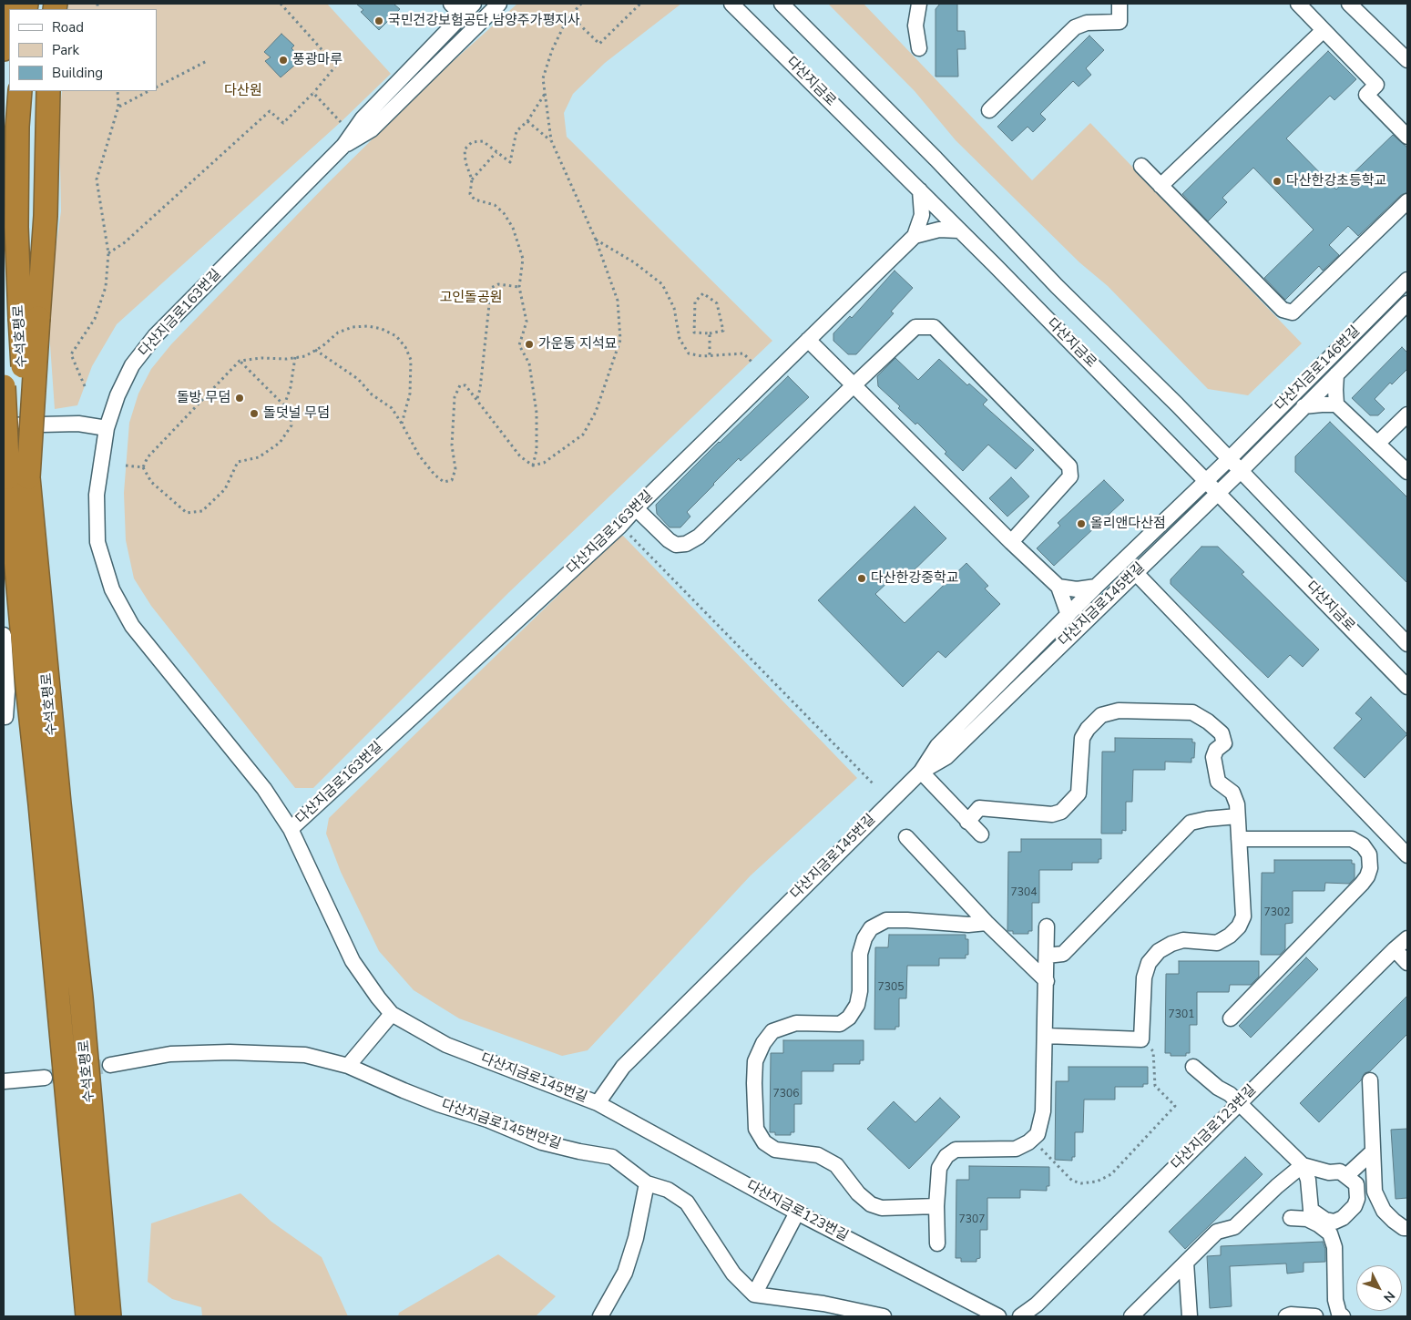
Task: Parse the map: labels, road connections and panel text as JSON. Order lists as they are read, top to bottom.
{
  "streets": {
    "highway": ["수석호평로"],
    "street": [
      "다산지금로",
      "다산지금로163번길",
      "다산지금로146번길",
      "다산지금로145번길",
      "다산지금로145번안길",
      "다산지금로123번길"
    ]
  },
  "crossings": [
    ["다산지금로", "다산지금로145번길"],
    ["다산지금로163번길", "다산지금로145번길"],
    ["다산지금로146번길", "다산지금로145번길"],
    ["다산지금로145번길", "다산지금로123번길"]
  ],
  "parks": ["다산원", "고인돌공원"],
  "places": [
    "국민건강보험공단 남양주가평지사",
    "풍광마루",
    "다산한강초등학교",
    "가운동 지석묘",
    "돌방 무덤",
    "돌덧널 무덤",
    "올리앤다산점",
    "다산한강중학교"
  ],
  "house_numbers": [
    "7304",
    "7302",
    "7305",
    "7301",
    "7306",
    "7307"
  ],
  "legend": ["Road", "Park", "Building"],
  "north": "bottom right"
}
